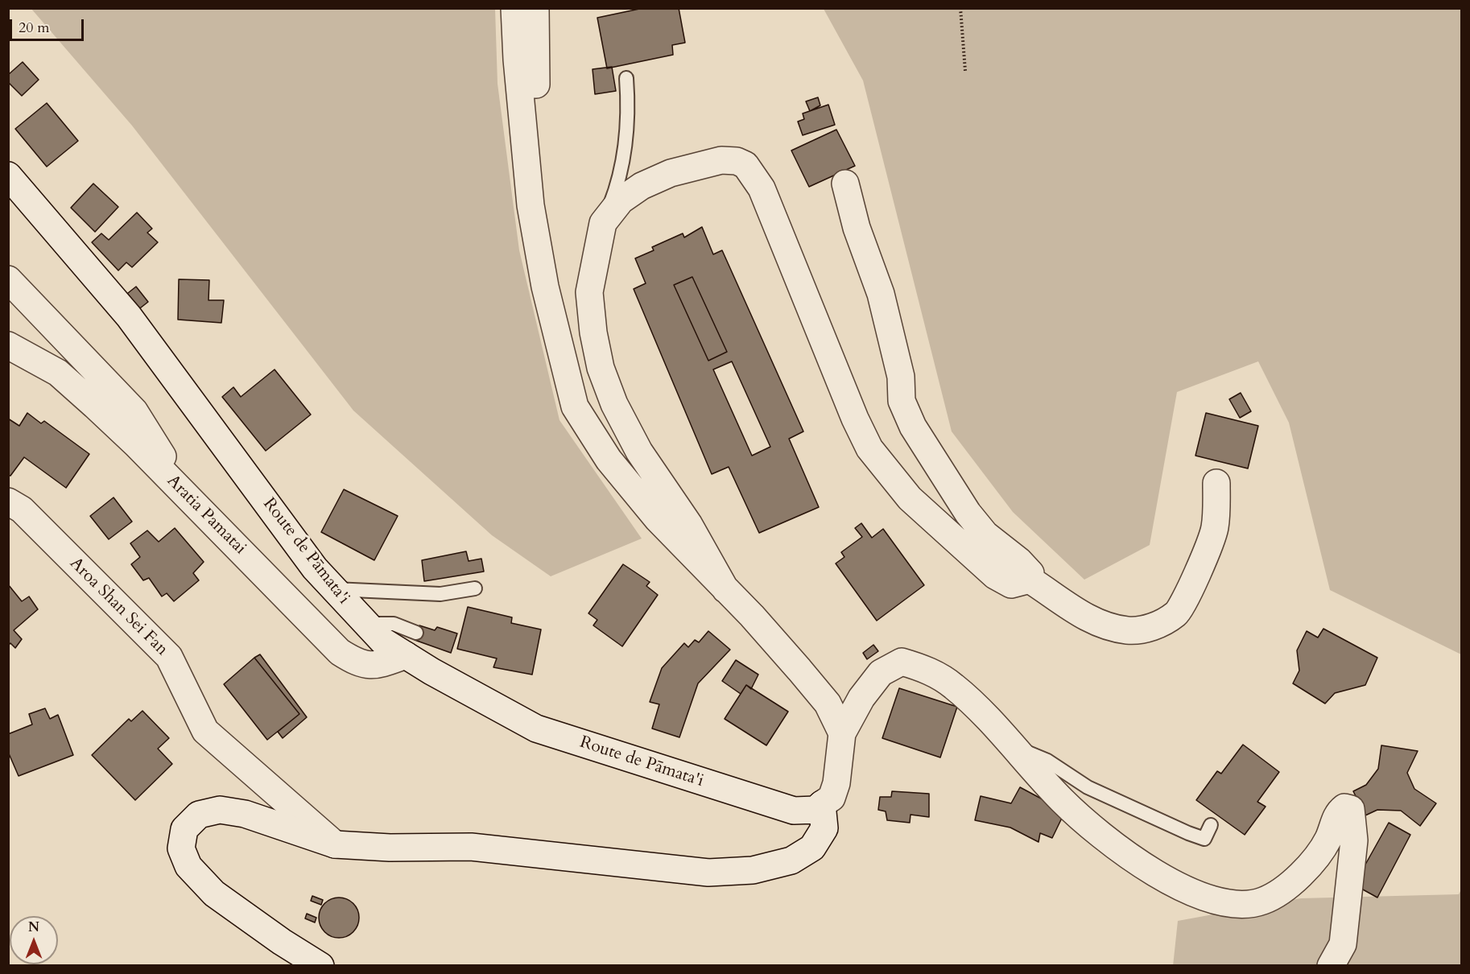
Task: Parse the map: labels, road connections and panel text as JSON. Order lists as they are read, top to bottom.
{
  "streets": {
    "street": ["Aratia Pamatai", "Route de Pāmata'i", "Aroa Shan Sei Fan"]
  },
  "crossings": [
    ["Aratia Pamatai", "Route de Pāmata'i"]
  ],
  "scale_bar": "20 m",
  "north": "top"
}
